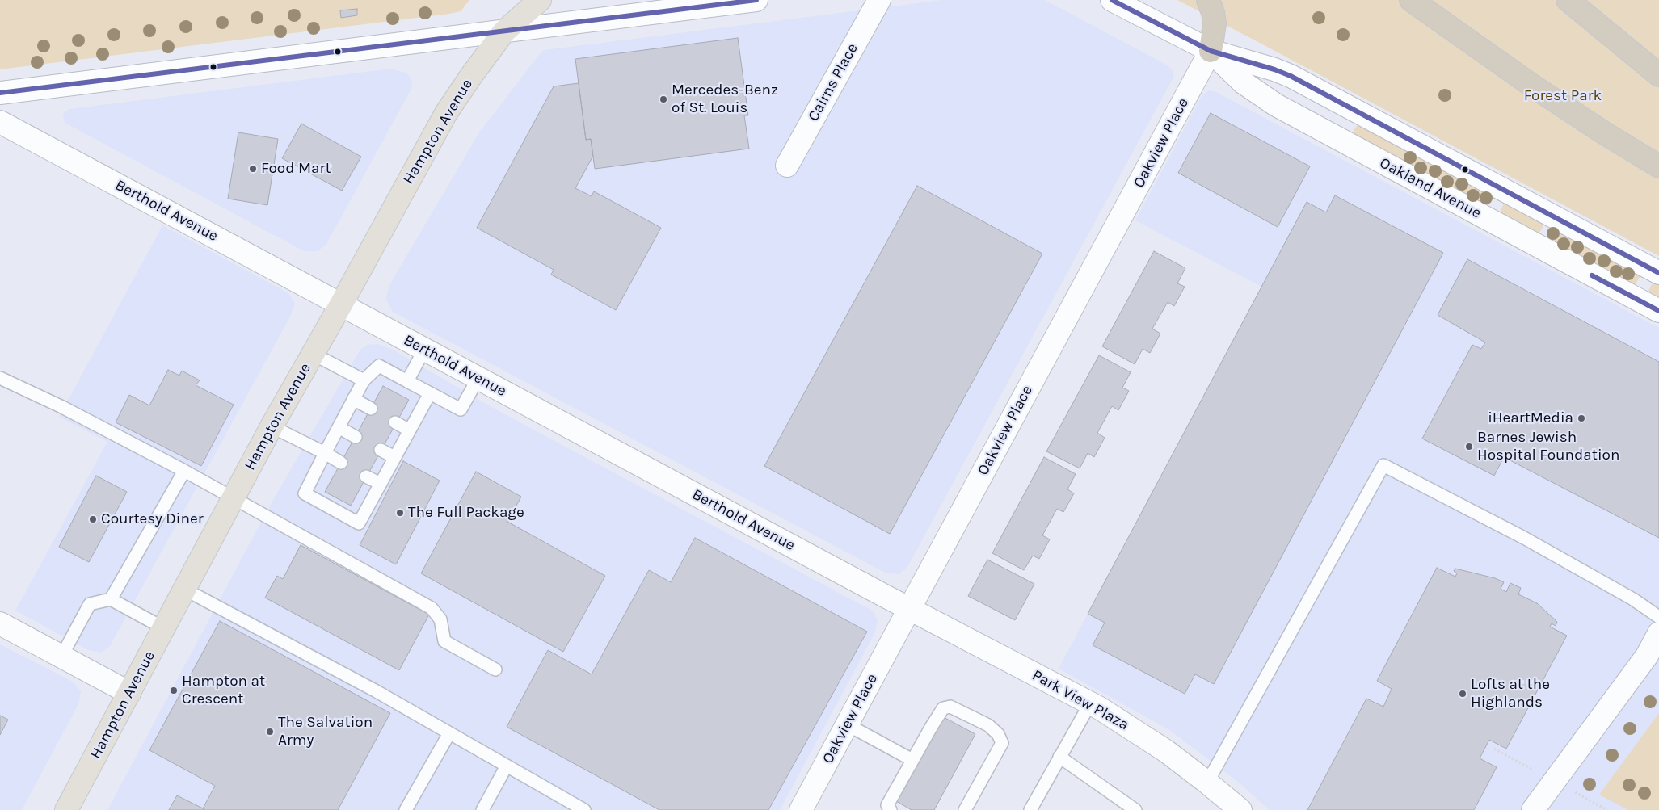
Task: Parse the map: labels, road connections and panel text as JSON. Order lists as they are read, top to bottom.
{
  "streets": {
    "main road": ["Hampton Avenue"],
    "street": [
      "Cairns Place",
      "Oakview Place",
      "Oakland Avenue",
      "Berthold Avenue",
      "Park View Plaza"
    ]
  },
  "crossings": [
    ["Hampton Avenue", "Berthold Avenue"],
    ["Oakview Place", "Oakland Avenue"],
    ["Oakview Place", "Berthold Avenue"],
    ["Oakview Place", "Park View Plaza"],
    ["Berthold Avenue", "Park View Plaza"]
  ],
  "parks": ["Forest Park"],
  "places": [
    "Mercedes-Benz of St. Louis",
    "Food Mart",
    "iHeartMedia",
    "Barnes Jewish Hospital Foundation",
    "The Full Package",
    "Courtesy Diner",
    "Hampton at Crescent",
    "Lofts at the Highlands",
    "The Salvation Army"
  ]
}
